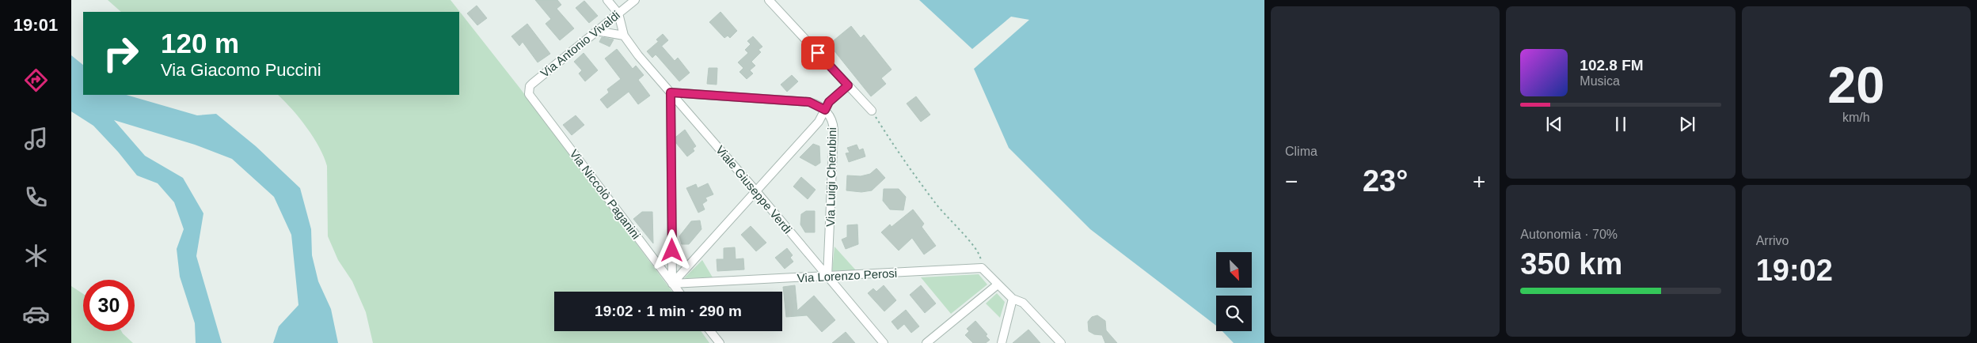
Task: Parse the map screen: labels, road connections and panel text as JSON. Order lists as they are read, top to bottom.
{
  "streets": {
    "street": [
      "Via Antonio Vivaldi",
      "Via Luigi Cherubini",
      "Viale Giuseppe Verdi",
      "Via Niccolò Paganini",
      "Via Lorenzo Perosi"
    ]
  },
  "crossings": [
    ["Via Antonio Vivaldi", "Via Niccolò Paganini"],
    ["Via Luigi Cherubini", "Viale Giuseppe Verdi"],
    ["Via Luigi Cherubini", "Via Lorenzo Perosi"],
    ["Viale Giuseppe Verdi", "Via Lorenzo Perosi"],
    ["Via Niccolò Paganini", "Via Lorenzo Perosi"]
  ],
  "north": "bottom right",
  "page": {
    "tabs": "19:01",
    "tile": [
      "Clima",
      ["20", "km/h"],
      ["Autonomia · 70%", "350 km"],
      ["Arrivo", "19:02"]
    ],
    "turn": ["120 m", "Via Giacomo Puccini"],
    "song": ["102.8 FM", "Musica"],
    "heat": ["−", "23°", "+"],
    "limit": "30",
    "trip": "19:02 · 1 min · 290 m"
  }
}
